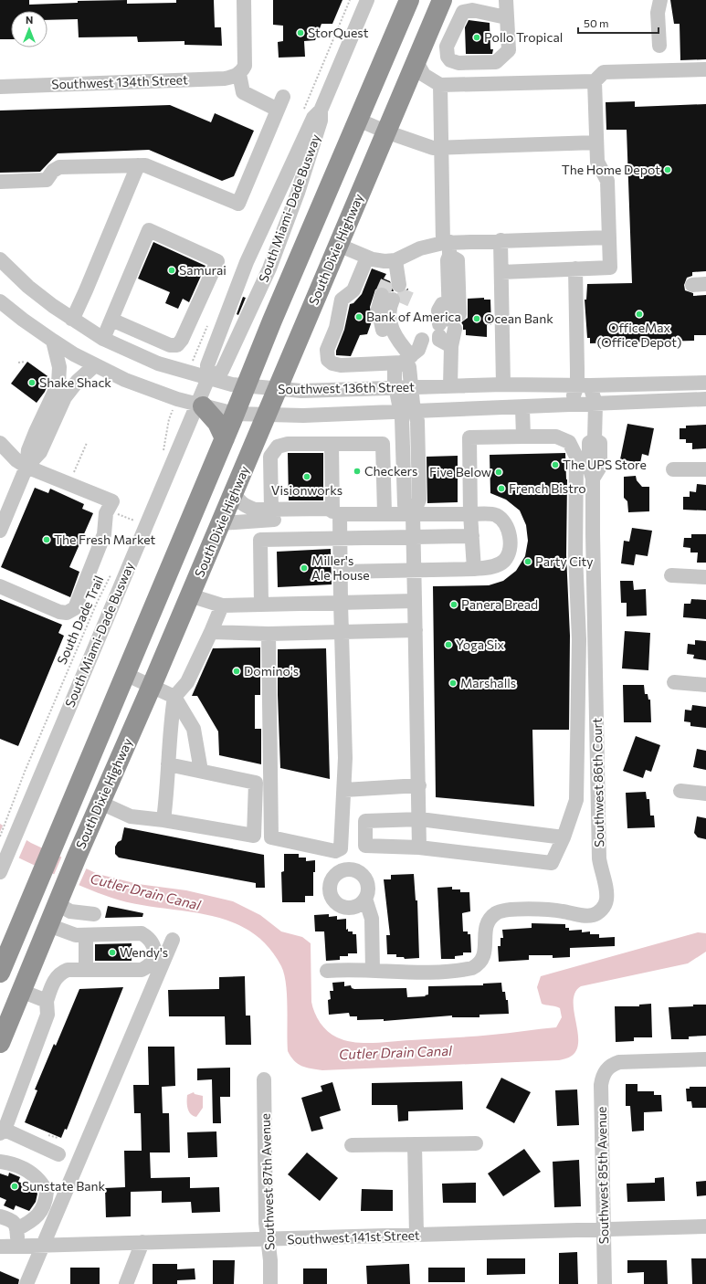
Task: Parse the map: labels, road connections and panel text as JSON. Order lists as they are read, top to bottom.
{
  "streets": {
    "highway": ["South Dixie Highway"],
    "street": [
      "Southwest 134th Street",
      "South Miami-Dade Busway",
      "Southwest 136th Street",
      "Southwest 86th Court",
      "Southwest 85th Avenue",
      "Southwest 87th Avenue",
      "Southwest 141st Street"
    ],
    "path": ["South Dade Trail"]
  },
  "crossings": [
    ["South Miami-Dade Busway", "Southwest 136th Street"],
    ["South Miami-Dade Busway", "South Dade Trail"],
    ["South Dixie Highway", "Southwest 136th Street"],
    ["Southwest 136th Street", "Southwest 86th Court"],
    ["Southwest 85th Avenue", "Southwest 141st Street"],
    ["Southwest 87th Avenue", "Southwest 141st Street"]
  ],
  "water": ["Cutler Drain Canal"],
  "places": [
    "StorQuest",
    "Pollo Tropical",
    "The Home Depot",
    "Samurai",
    "OfficeMax (Office Depot)",
    "Bank of America",
    "Ocean Bank",
    "Shake Shack",
    "The UPS Store",
    "Checkers",
    "Five Below",
    "Visionworks",
    "French Bistro",
    "The Fresh Market",
    "Party City",
    "Miller's Ale House",
    "Panera Bread",
    "Yoga Six",
    "Domino's",
    "Marshalls",
    "Wendy's",
    "Sunstate Bank"
  ],
  "scale_bar": "50 m",
  "north": "top"
}
